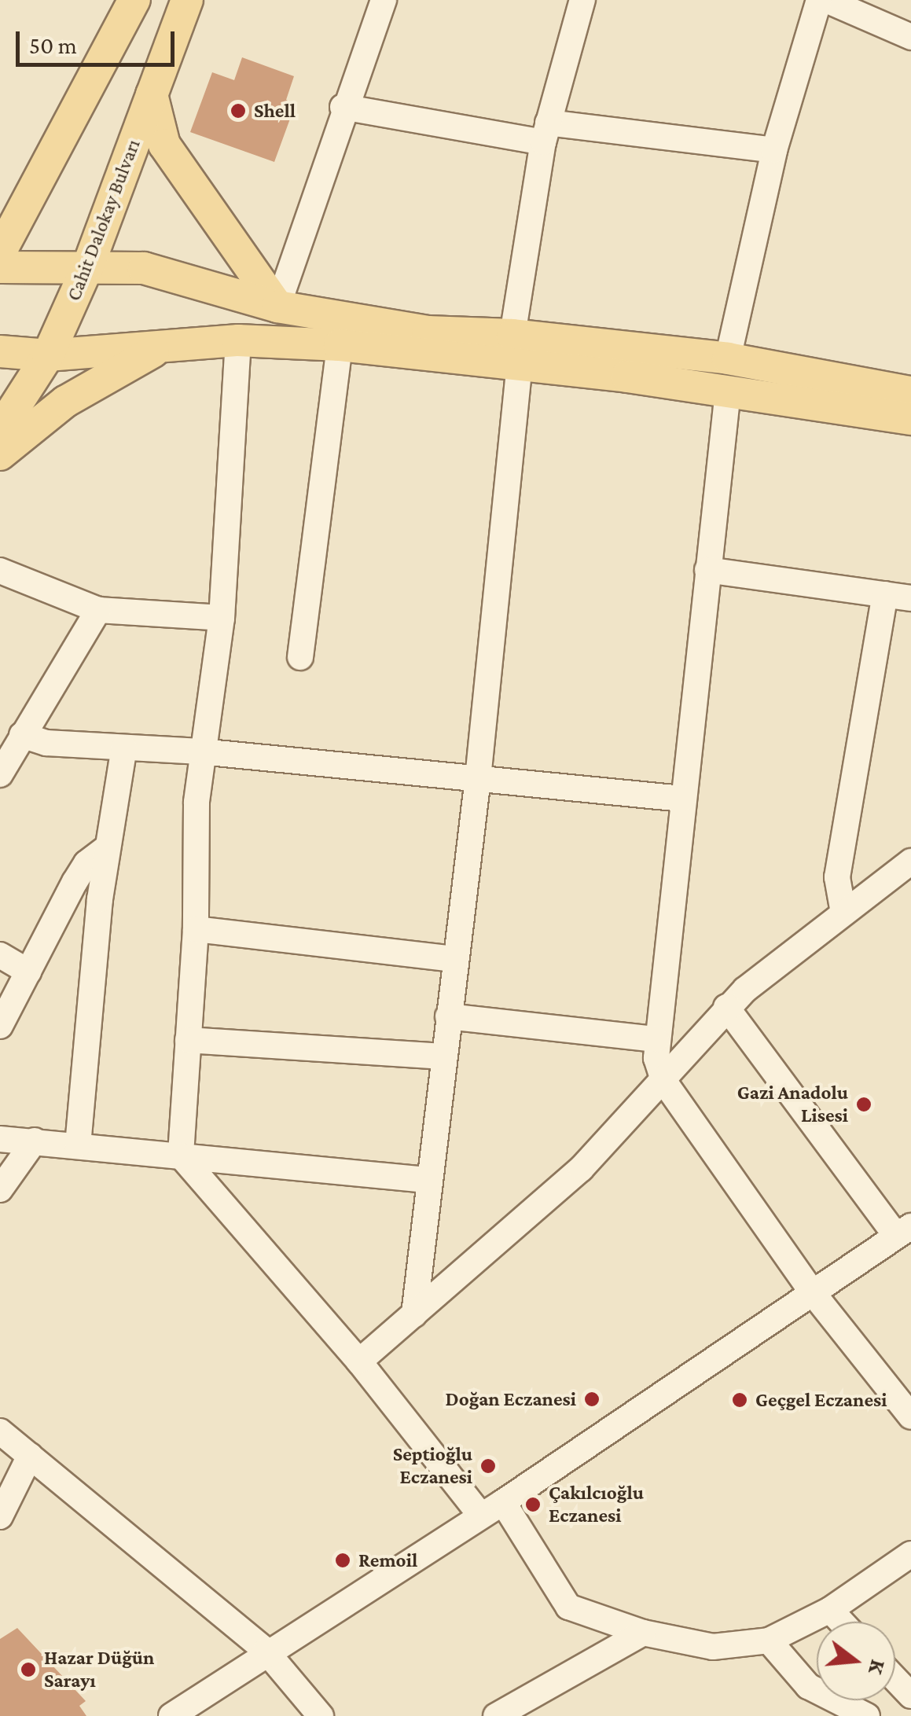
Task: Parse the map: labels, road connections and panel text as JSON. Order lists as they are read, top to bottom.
{
  "streets": {
    "main road": ["Cahit Dalokay Bulvarı"]
  },
  "places": [
    "Shell",
    "Gazi Anadolu Lisesi",
    "Doğan Eczanesi",
    "Geçgel Eczanesi",
    "Septioğlu Eczanesi",
    "Çakılcıoğlu Eczanesi",
    "Remoil",
    "Hazar Düğün Sarayı"
  ],
  "scale_bar": "50 m",
  "north": "right"
}
